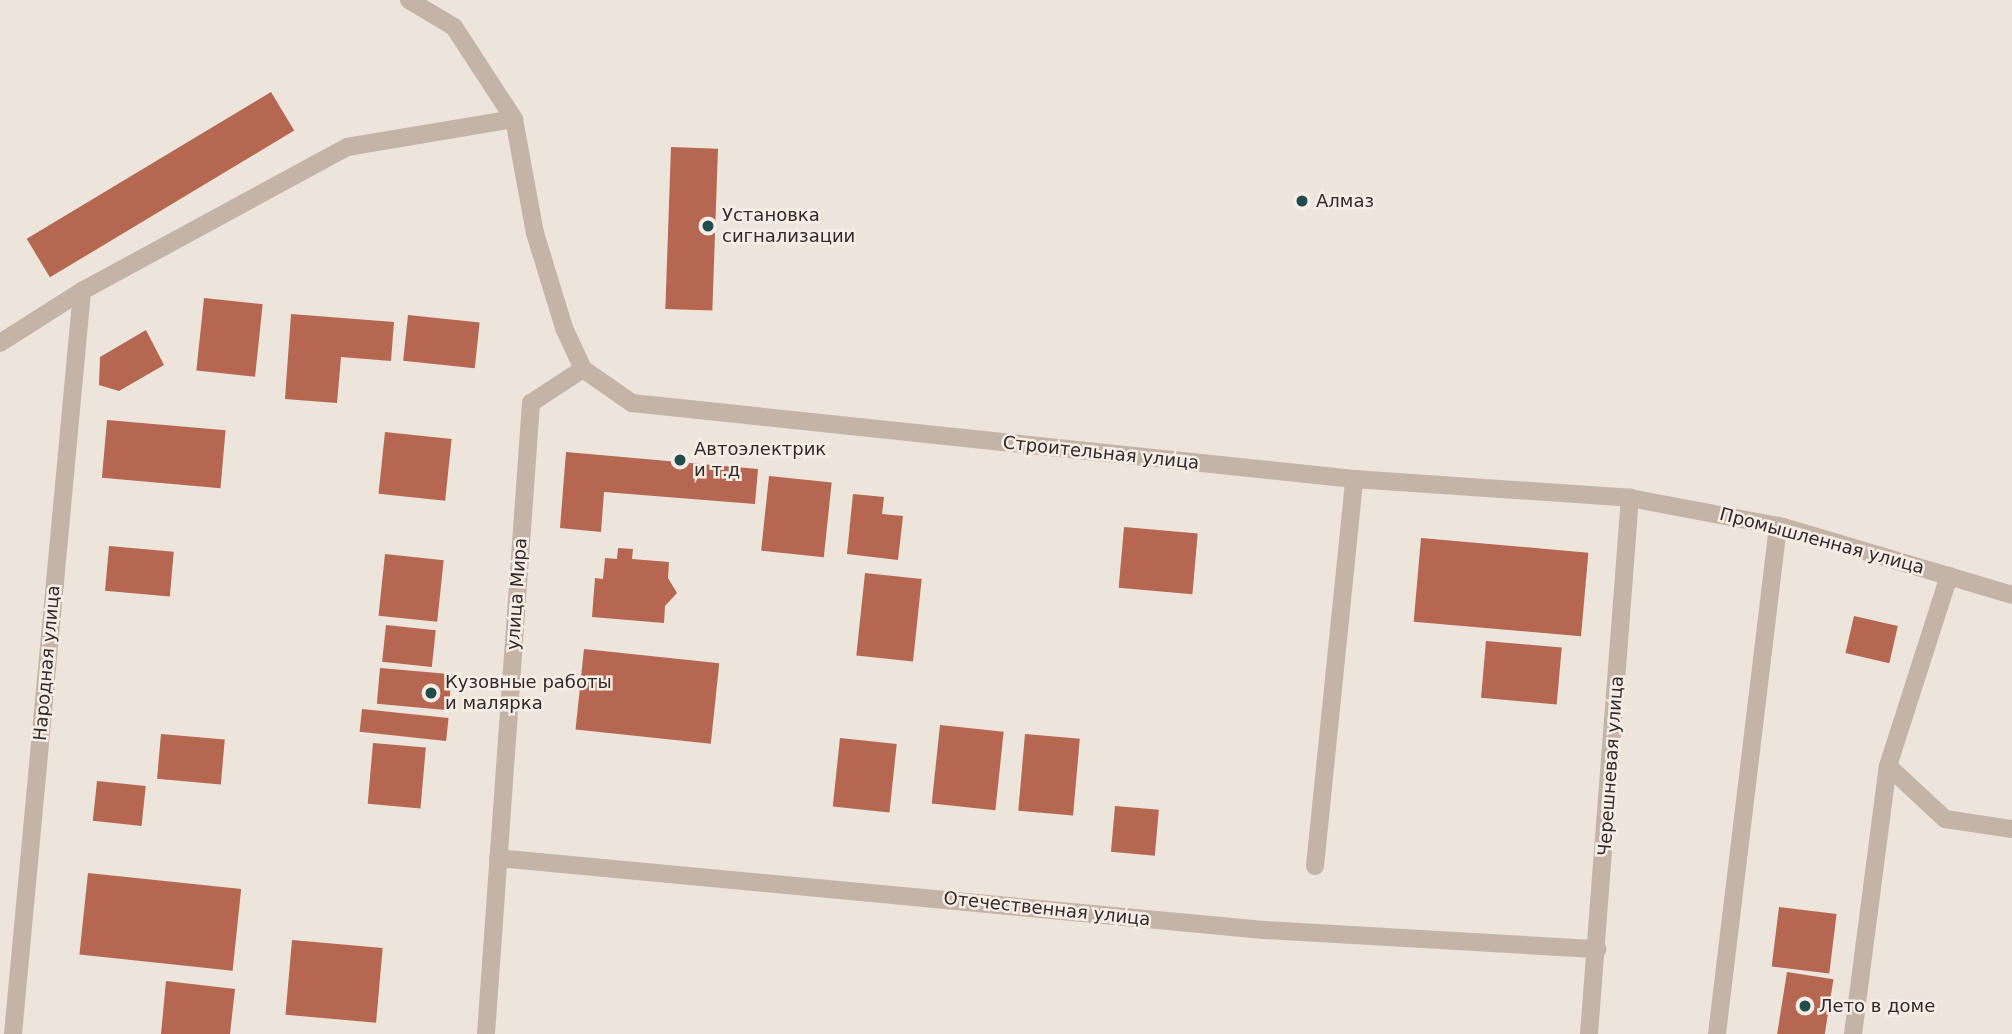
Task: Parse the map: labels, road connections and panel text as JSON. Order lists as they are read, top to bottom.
{
  "streets": {
    "street": [
      "Строительная улица",
      "Промышленная улица",
      "улица Мира",
      "Народная улица",
      "Черешневая улица",
      "Отечественная улица"
    ]
  },
  "crossings": [
    ["Строительная улица", "Промышленная улица"],
    ["Строительная улица", "улица Мира"],
    ["Строительная улица", "Черешневая улица"],
    ["Промышленная улица", "Черешневая улица"],
    ["улица Мира", "Отечественная улица"],
    ["Черешневая улица", "Отечественная улица"]
  ],
  "places": [
    "Алмаз",
    "Установка сигнализации",
    "Автоэлектрик и т.д",
    "Кузовные работы и малярка",
    "Лето в доме"
  ]
}
